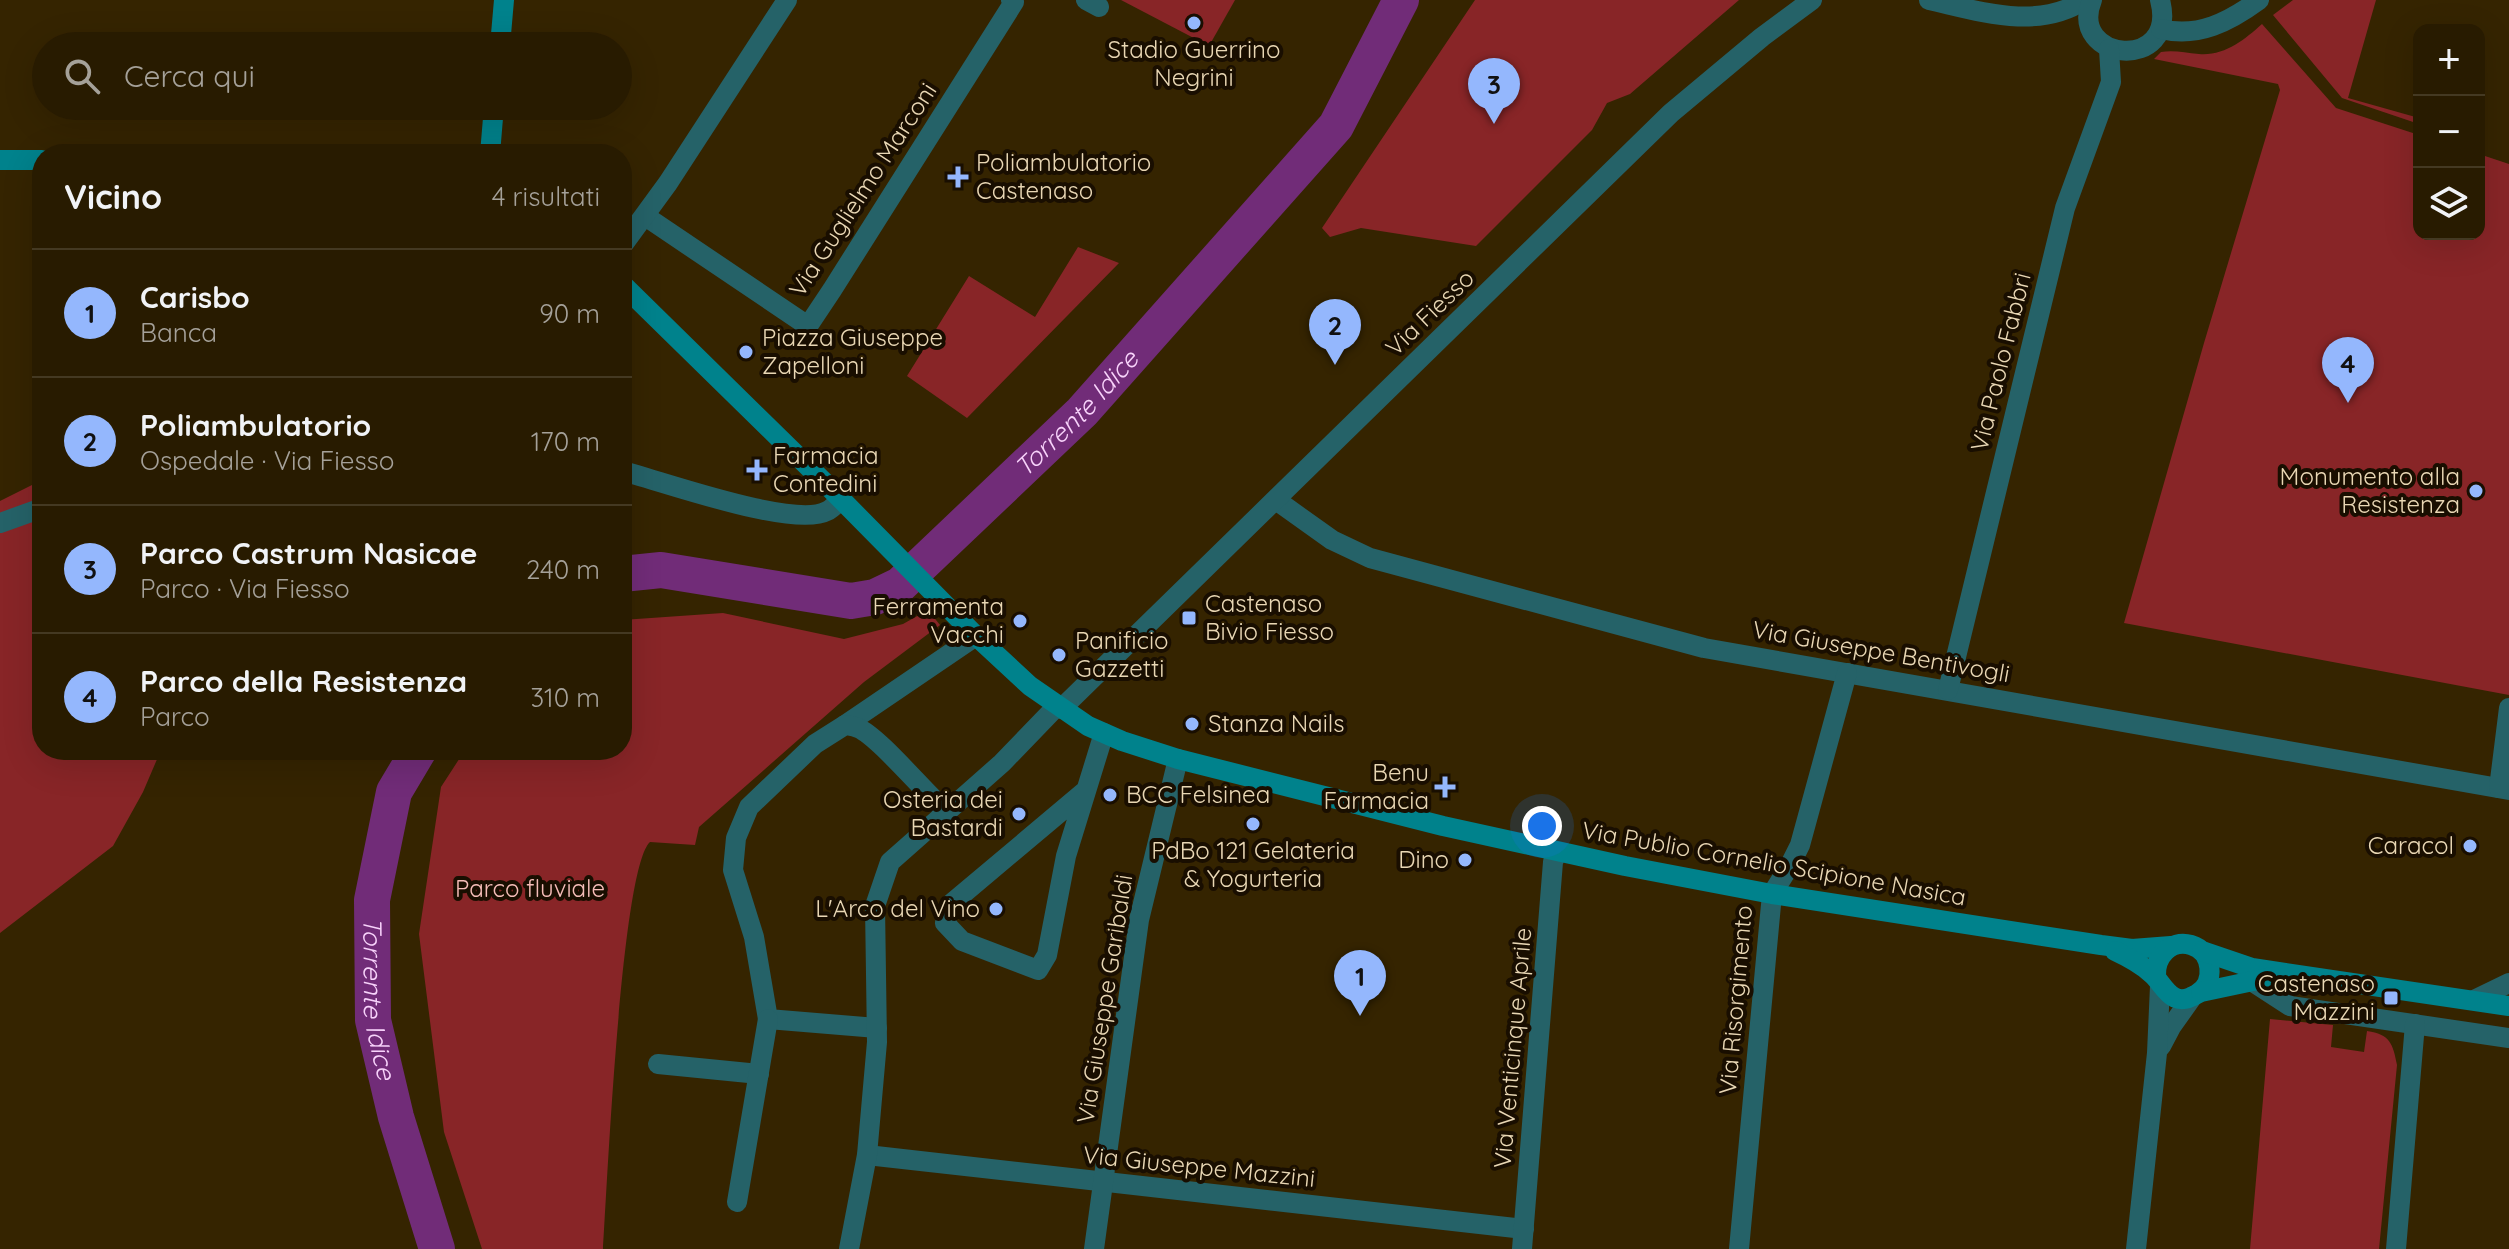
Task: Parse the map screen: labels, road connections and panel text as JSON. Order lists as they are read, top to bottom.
{
  "streets": {
    "street": [
      "Via Guglielmo Marconi",
      "Via Fiesso",
      "Via Paolo Fabbri",
      "Via Giuseppe Bentivogli",
      "Via Publio Cornelio Scipione Nasica",
      "Via Giuseppe Garibaldi",
      "Via Risorgimento",
      "Via Venticinque Aprile",
      "Via Giuseppe Mazzini"
    ]
  },
  "crossings": [
    ["Via Fiesso", "Via Giuseppe Bentivogli"],
    ["Via Fiesso", "Via Publio Cornelio Scipione Nasica"],
    ["Via Fiesso", "Via Giuseppe Mazzini"],
    ["Via Paolo Fabbri", "Via Giuseppe Bentivogli"],
    ["Via Giuseppe Bentivogli", "Via Risorgimento"],
    ["Via Publio Cornelio Scipione Nasica", "Via Giuseppe Garibaldi"],
    ["Via Publio Cornelio Scipione Nasica", "Via Risorgimento"],
    ["Via Publio Cornelio Scipione Nasica", "Via Venticinque Aprile"],
    ["Via Giuseppe Garibaldi", "Via Giuseppe Mazzini"],
    ["Via Venticinque Aprile", "Via Giuseppe Mazzini"]
  ],
  "water": ["Torrente Idice"],
  "parks": ["Parco fluviale"],
  "places": {
    "other": [
      "Stadio Guerrino Negrini",
      "Piazza Giuseppe Zapelloni",
      "Monumento alla Resistenza",
      "Ferramenta Vacchi",
      "Panificio Gazzetti",
      "Stanza Nails",
      "BCC Felsinea",
      "Osteria dei Bastardi",
      "PdBo 121 Gelateria & Yogurteria",
      "Caracol",
      "Dino",
      "L'Arco del Vino"
    ],
    "health": ["Poliambulatorio Castenaso", "Farmacia Contedini", "Benu Farmacia"],
    "transit": ["Castenaso Bivio Fiesso", "Castenaso Mazzini"]
  },
  "page": {
    "map_buttons": ["+", "−"],
    "search": "Cerca qui",
    "pins": [
      "3",
      "2",
      "4",
      "1"
    ],
    "heading": ["Vicino", "4 risultati"],
    "list": [
      {
        "mark": "1",
        "name": "Carisbo",
        "note": "Banca",
        "value": "90 m"
      },
      {
        "mark": "2",
        "name": "Poliambulatorio",
        "note": "Ospedale · Via Fiesso",
        "value": "170 m"
      },
      {
        "mark": "3",
        "name": "Parco Castrum Nasicae",
        "note": "Parco · Via Fiesso",
        "value": "240 m"
      },
      {
        "mark": "4",
        "name": "Parco della Resistenza",
        "note": "Parco",
        "value": "310 m"
      }
    ]
  }
}
